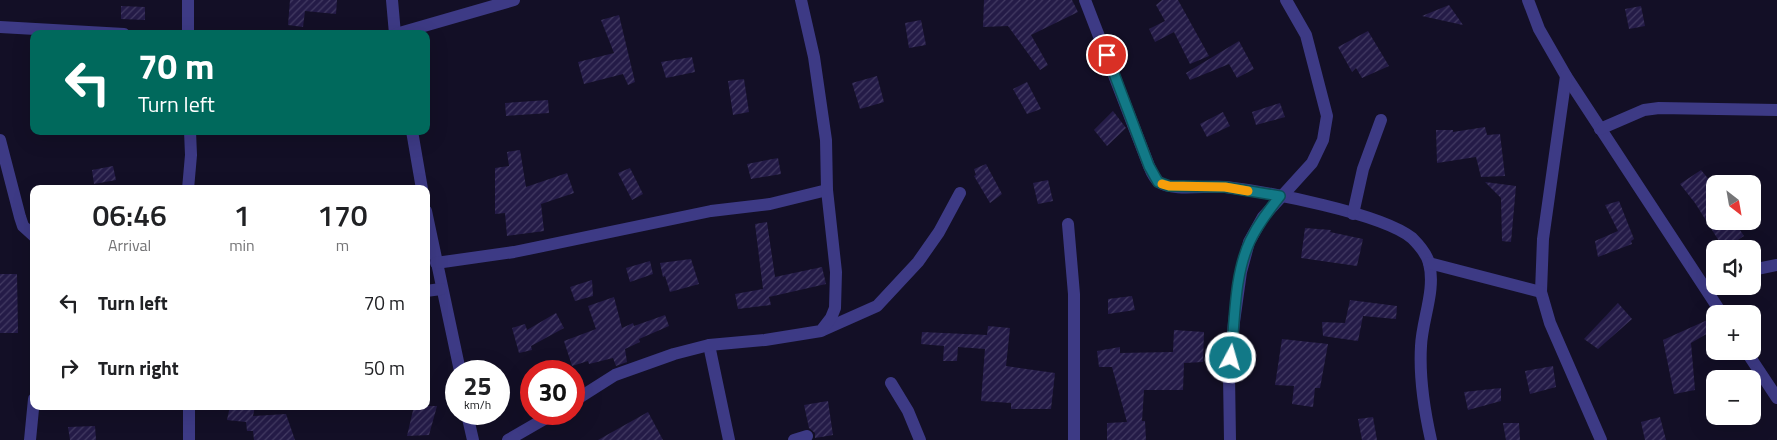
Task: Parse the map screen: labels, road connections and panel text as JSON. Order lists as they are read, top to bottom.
{
  "north": "bottom right",
  "page": {
    "turn": ["70 m", "Turn left"],
    "map_buttons": ["+", "−"],
    "eta": [
      "06:46",
      "Arrival",
      "1",
      "min",
      "170",
      "m"
    ],
    "list": [
      {
        "name": "Turn left",
        "value": "70 m"
      },
      {
        "name": "Turn right",
        "value": "50 m"
      }
    ],
    "speed": "25 km/h",
    "limit": "30"
  }
}
